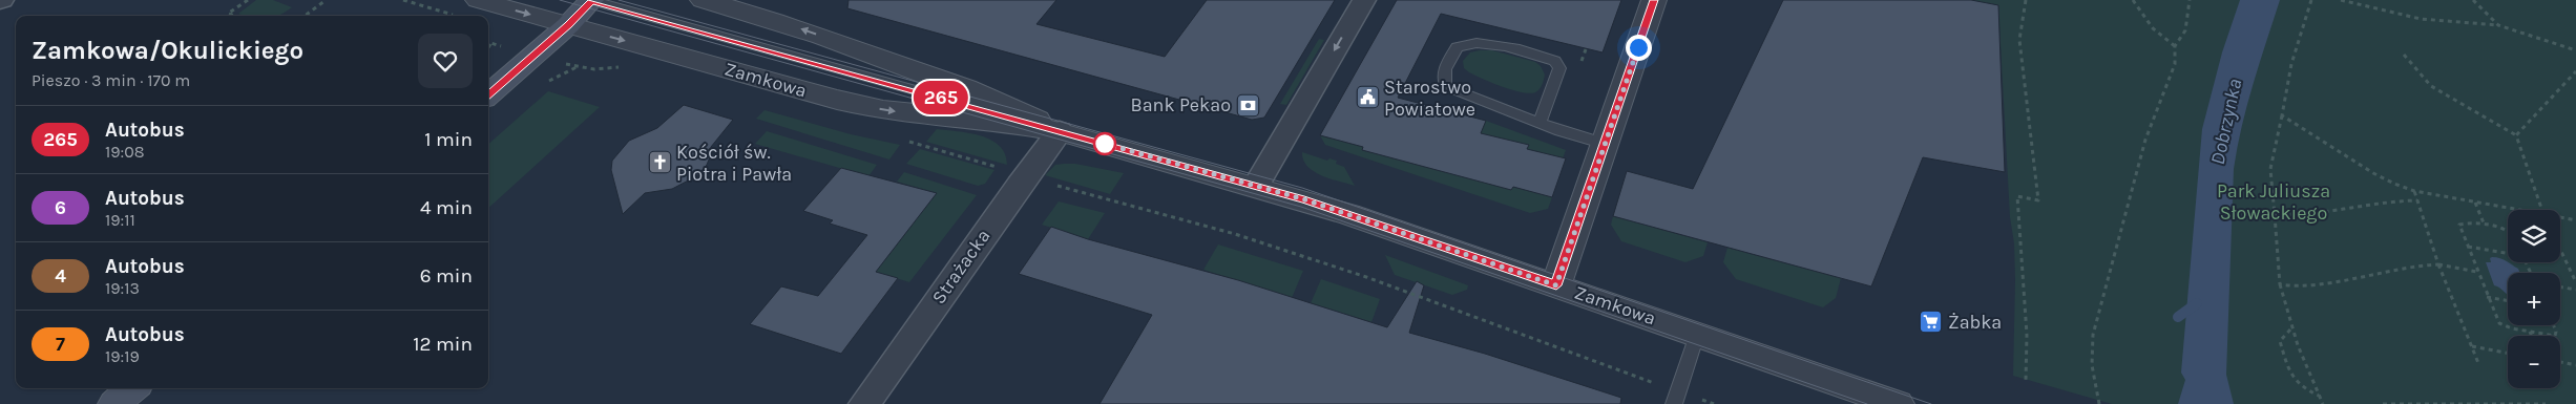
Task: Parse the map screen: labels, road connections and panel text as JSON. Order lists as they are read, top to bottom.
{
  "streets": {
    "street": ["Zamkowa", "Strażacka"]
  },
  "crossings": [
    ["Zamkowa", "Strażacka"]
  ],
  "water": ["Dobrzynka"],
  "parks": ["Park Juliusza Słowackiego"],
  "places": {
    "public building": ["Starostwo Powiatowe"],
    "bank": ["Bank Pekao"],
    "church": ["Kościół św. Piotra i Pawła"],
    "supermarket": ["Żabka"]
  },
  "lines": ["bus line 265"],
  "page": {
    "on_map": "265",
    "heading": ["Zamkowa/Okulickiego", "Pieszo · 3 min · 170 m"],
    "list": [
      {
        "mark": "265",
        "name": "Autobus",
        "note": "19:08",
        "value": "1 min"
      },
      {
        "mark": "6",
        "name": "Autobus",
        "note": "19:11",
        "value": "4 min"
      },
      {
        "mark": "4",
        "name": "Autobus",
        "note": "19:13",
        "value": "6 min"
      },
      {
        "mark": "7",
        "name": "Autobus",
        "note": "19:19",
        "value": "12 min"
      }
    ],
    "map_buttons": ["+", "−"]
  }
}
